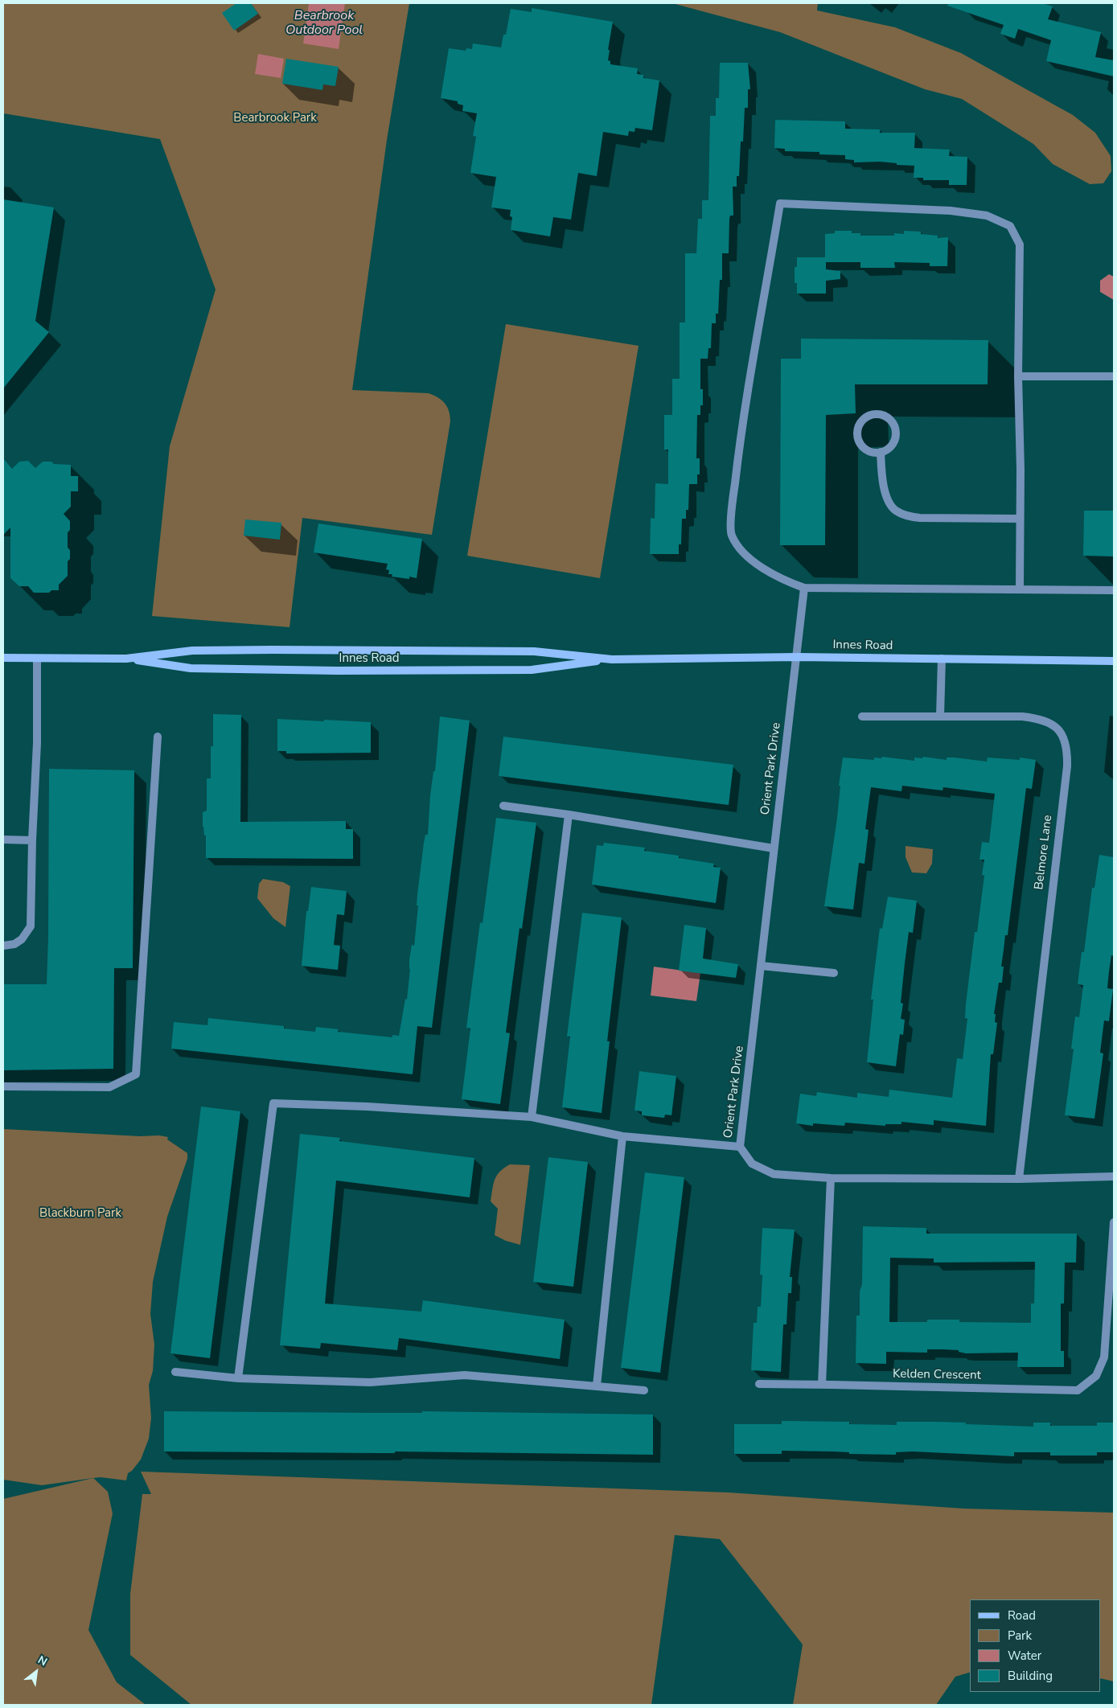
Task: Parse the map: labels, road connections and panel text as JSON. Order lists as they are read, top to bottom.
{
  "streets": {
    "street": [
      "Innes Road",
      "Orient Park Drive",
      "Belmore Lane",
      "Kelden Crescent"
    ]
  },
  "crossings": [
    ["Innes Road", "Orient Park Drive"],
    ["Orient Park Drive", "Belmore Lane"]
  ],
  "water": ["Bearbrook Outdoor Pool"],
  "parks": ["Bearbrook Park", "Blackburn Park"],
  "legend": [
    "Road",
    "Park",
    "Water",
    "Building"
  ],
  "north": "top right"
}
